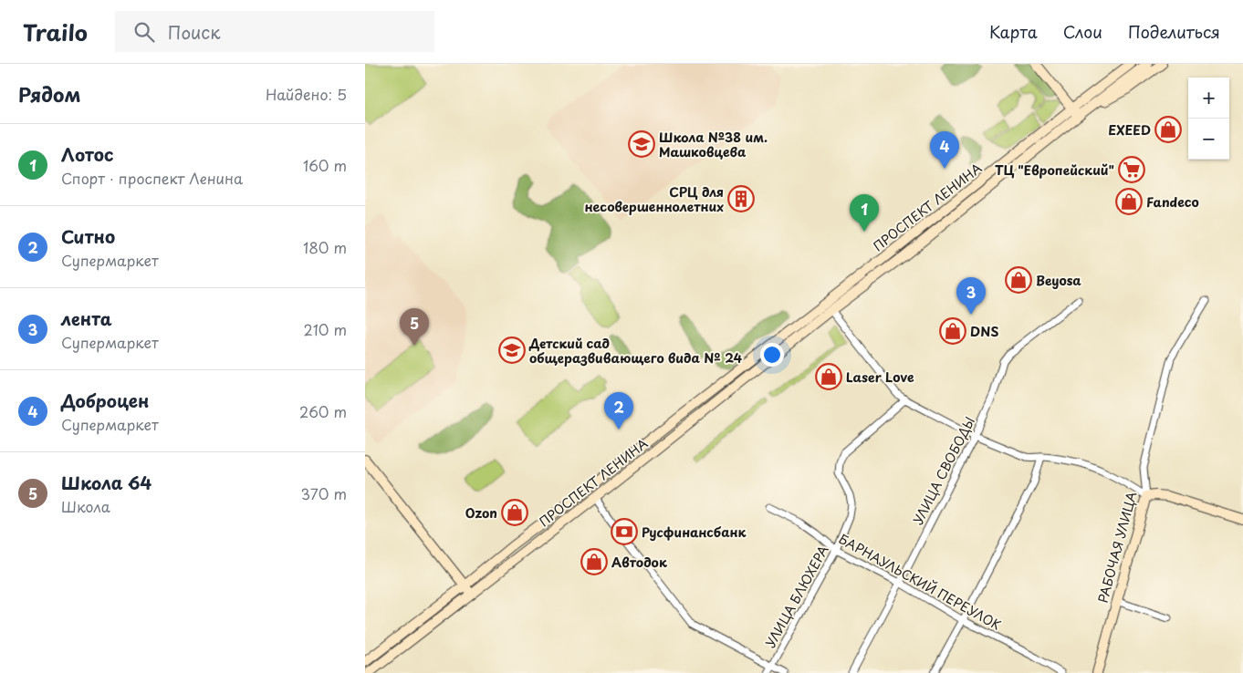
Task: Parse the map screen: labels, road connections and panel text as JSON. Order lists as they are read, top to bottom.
{
  "streets": {
    "main road": ["ПРОСПЕКТ ЛЕНИНА", "РАБОЧАЯ УЛИЦА"],
    "street": ["УЛИЦА СВОБОДЫ", "БАРНАУЛЬСКИЙ ПЕРЕУЛОК", "УЛИЦА БЛЮХЕРА"]
  },
  "crossings": [
    ["УЛИЦА СВОБОДЫ", "БАРНАУЛЬСКИЙ ПЕРЕУЛОК"],
    ["БАРНАУЛЬСКИЙ ПЕРЕУЛОК", "УЛИЦА БЛЮХЕРА"]
  ],
  "places": {
    "shop": [
      "EXEED",
      "Fandeco",
      "Beyosa",
      "DNS",
      "Laser Love",
      "Ozon",
      "Автодок"
    ],
    "school or university": ["Школа №38 им. Машковцева", "Детский сад общеразвивающего вида № 24"],
    "supermarket": ["ТЦ \"Европейский\""],
    "building": ["СРЦ для несовершеннолетних"],
    "bank": ["Русфинансбанк"]
  },
  "page": {
    "header": "Trailo",
    "search": "Поиск",
    "nav": ["Карта", "Слои", "Поделиться"],
    "heading": ["Рядом", "Найдено: 5"],
    "map_buttons": ["+", "−"],
    "list": [
      {
        "mark": "1",
        "name": "Лотос",
        "note": "Спорт · проспект Ленина",
        "value": "160 m"
      },
      {
        "mark": "2",
        "name": "Ситно",
        "note": "Супермаркет",
        "value": "180 m"
      },
      {
        "mark": "3",
        "name": "лента",
        "note": "Супермаркет",
        "value": "210 m"
      },
      {
        "mark": "4",
        "name": "Доброцен",
        "note": "Супермаркет",
        "value": "260 m"
      },
      {
        "mark": "5",
        "name": "Школа 64",
        "note": "Школа",
        "value": "370 m"
      }
    ],
    "pins": [
      "4",
      "1",
      "3",
      "5",
      "2"
    ]
  }
}
